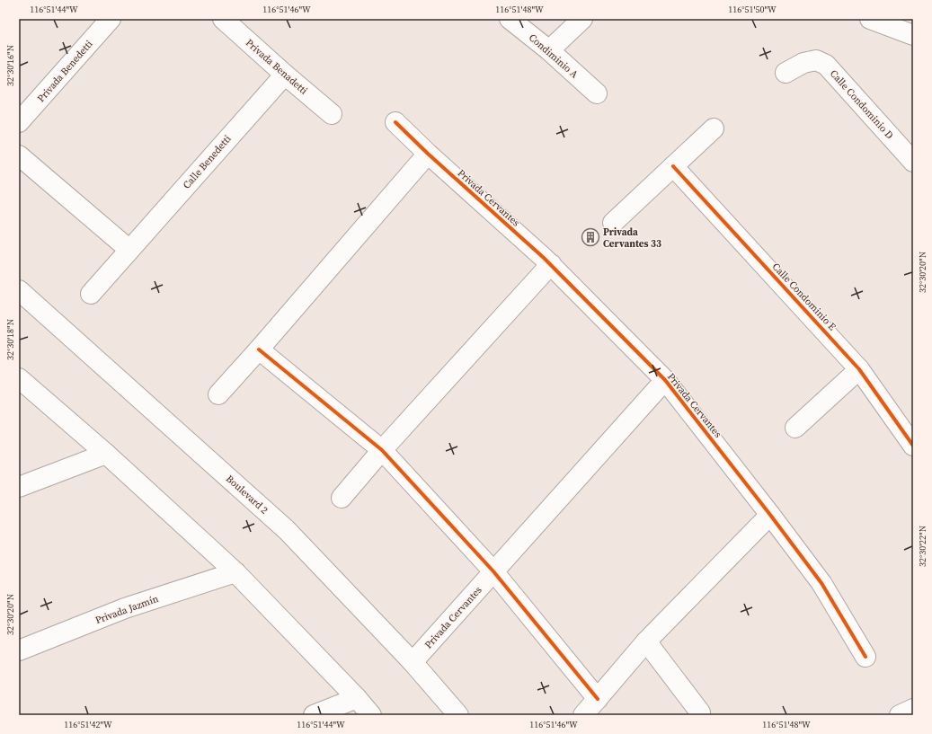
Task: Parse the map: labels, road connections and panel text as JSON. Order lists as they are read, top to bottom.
{
  "streets": {
    "street": [
      "Condiminio A",
      "Privada Benadetti",
      "Privada Benedetti",
      "Calle Condominio D",
      "Calle Benedetti",
      "Privada Cervantes",
      "Calle Condominio E",
      "Boulevard 2",
      "Privada Jazmín"
    ]
  },
  "crossings": [
    ["Privada Benadetti", "Calle Benedetti"],
    ["Privada Cervantes", "Boulevard 2"]
  ],
  "places": {
    "building": ["Privada Cervantes 33"]
  },
  "coordinates": [
    "116°51'44\"W",
    "116°51'46\"W",
    "116°51'48\"W",
    "116°51'50\"W",
    "32°30'16\"N",
    "32°30'20\"N",
    "32°30'18\"N",
    "32°30'22\"N",
    "116°51'42\"W"
  ]
}
